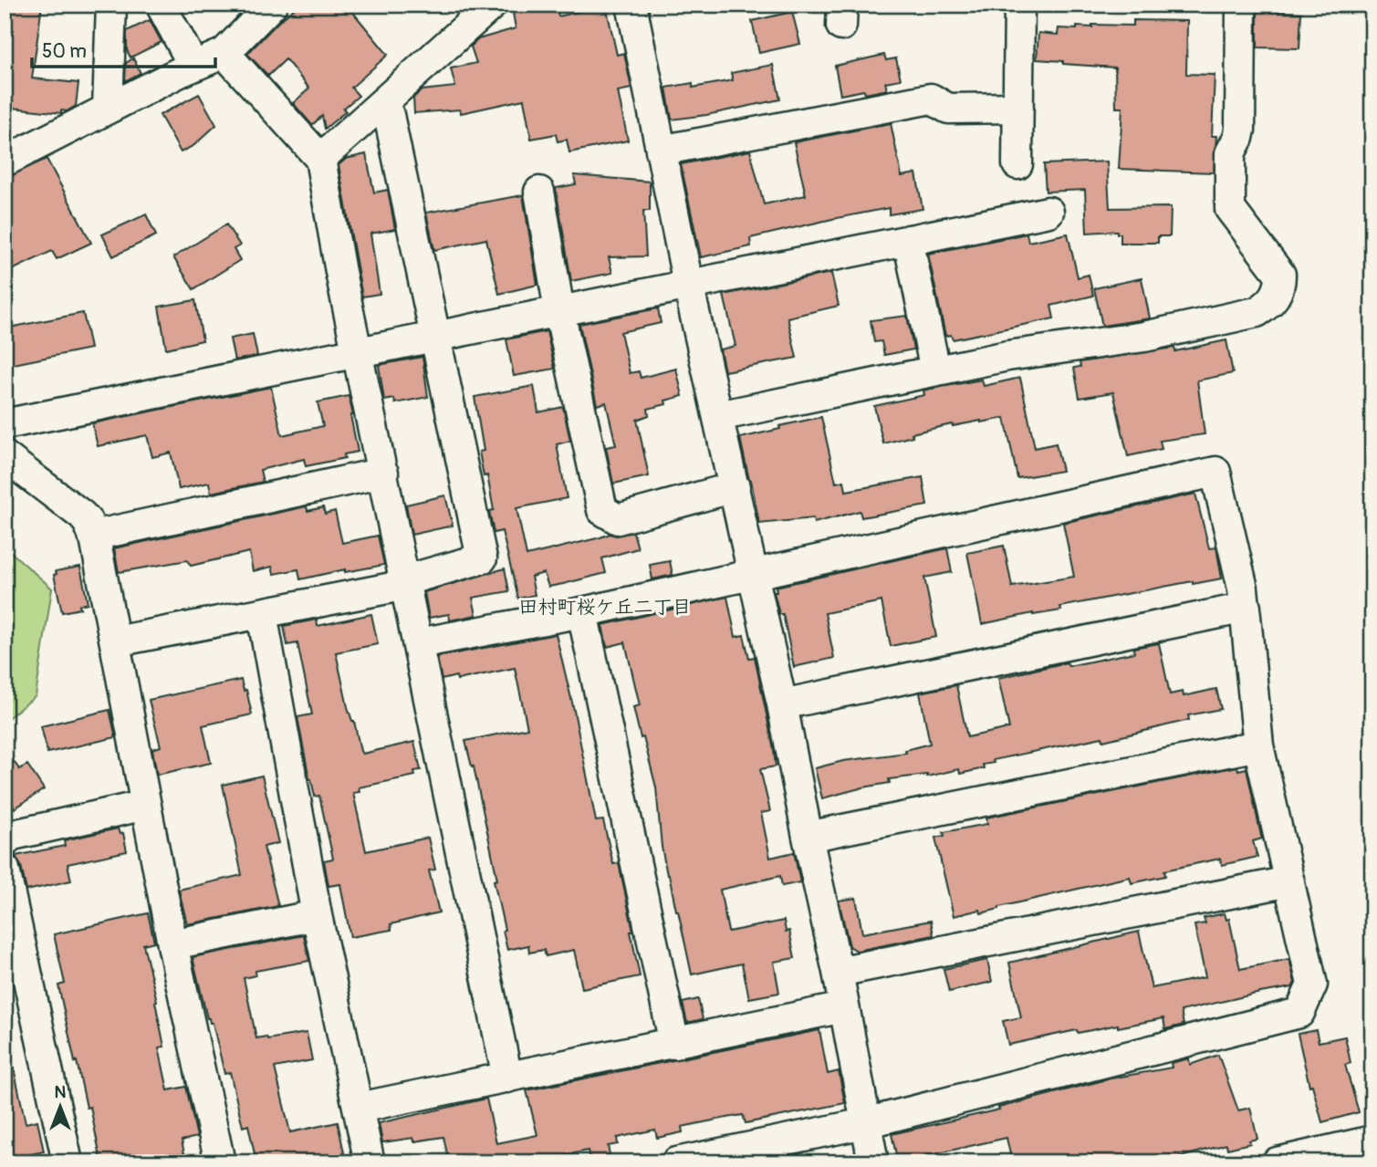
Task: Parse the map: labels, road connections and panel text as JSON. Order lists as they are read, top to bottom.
{
  "districts": ["田村町桜ケ丘二丁目"],
  "scale_bar": "50 m",
  "north": "top"
}
